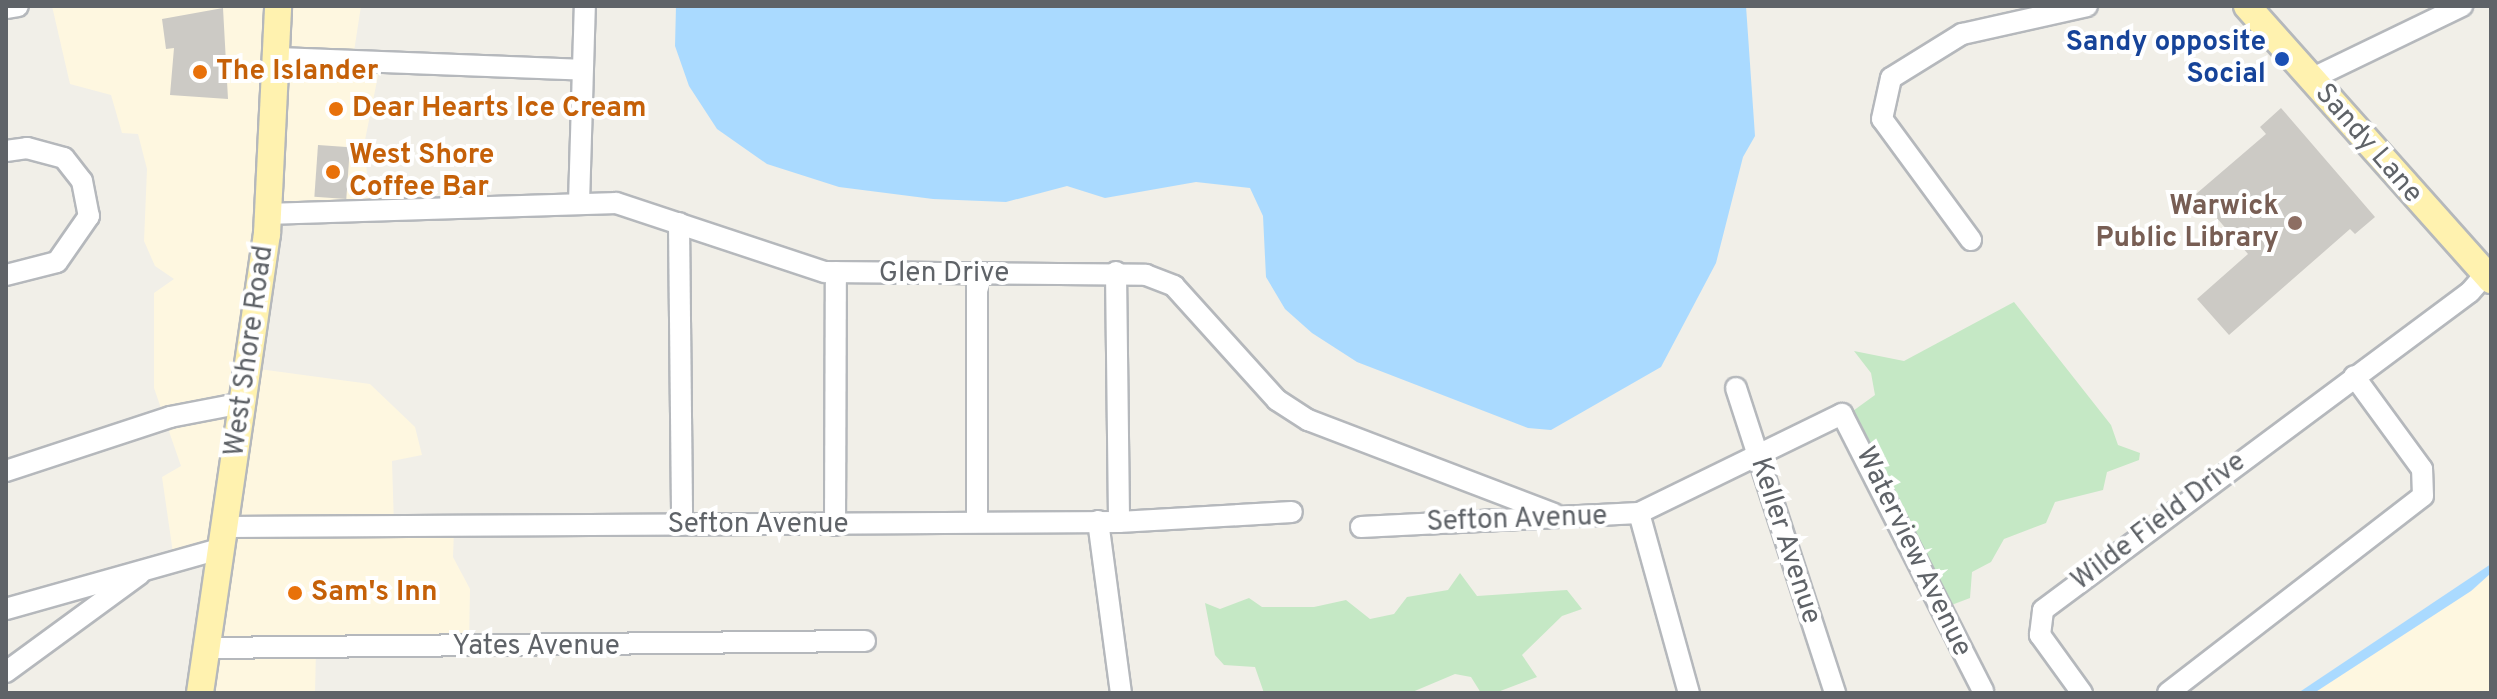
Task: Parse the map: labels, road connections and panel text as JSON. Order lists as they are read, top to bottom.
{
  "streets": {
    "main road": ["Sandy Lane", "West Shore Road"],
    "street": [
      "Glen Drive",
      "Sefton Avenue",
      "Wilde Field Drive",
      "Keller Avenue",
      "Waterview Avenue",
      "Yates Avenue"
    ]
  },
  "crossings": [
    ["Sandy Lane", "Wilde Field Drive"],
    ["Glen Drive", "West Shore Road"],
    ["Glen Drive", "Sefton Avenue"],
    ["West Shore Road", "Sefton Avenue"],
    ["West Shore Road", "Yates Avenue"],
    ["Sefton Avenue", "Keller Avenue"],
    ["Sefton Avenue", "Waterview Avenue"]
  ],
  "places": [
    "Sandy opposite Social",
    "The Islander",
    "Dear Hearts Ice Cream",
    "West Shore Coffee Bar",
    "Warwick Public Library",
    "Sam's Inn"
  ]
}
